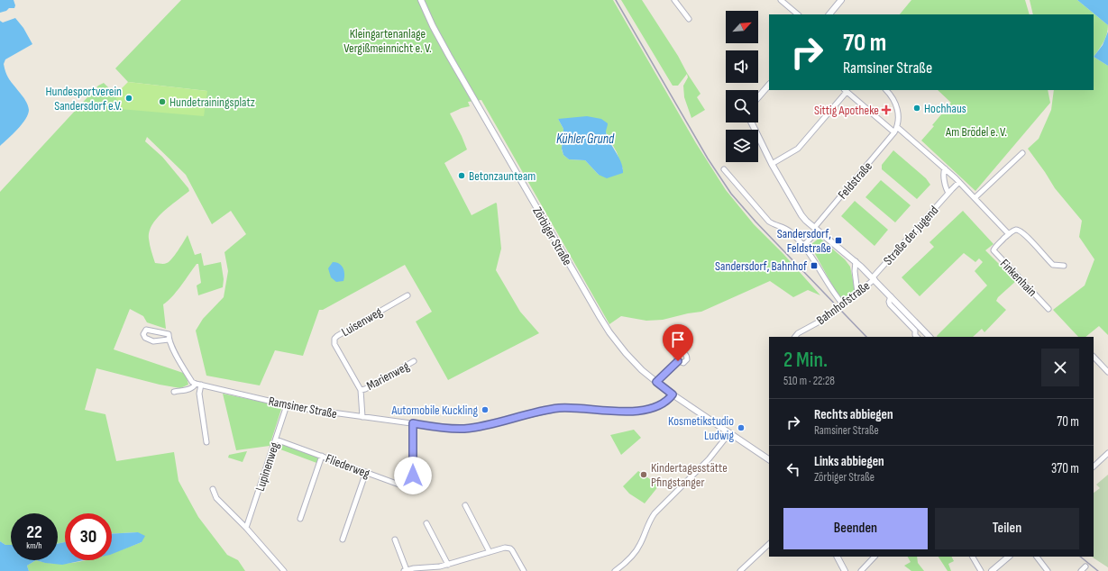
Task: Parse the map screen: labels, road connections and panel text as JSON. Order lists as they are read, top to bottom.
{
  "streets": {
    "street": [
      "Feldstraße",
      "Straße der Jugend",
      "Zörbiger Straße",
      "Finkenhain",
      "Bahnhofstraße",
      "Luisenweg",
      "Marienweg",
      "Ramsiner Straße",
      "Fliederweg",
      "Lupinenweg"
    ]
  },
  "crossings": [
    ["Straße der Jugend", "Bahnhofstraße"],
    ["Zörbiger Straße", "Ramsiner Straße"],
    ["Luisenweg", "Marienweg"],
    ["Luisenweg", "Ramsiner Straße"],
    ["Ramsiner Straße", "Fliederweg"],
    ["Ramsiner Straße", "Lupinenweg"],
    ["Fliederweg", "Lupinenweg"]
  ],
  "water": ["Kühler Grund"],
  "parks": ["Kleingartenanlage Vergißmeinnicht e. V.", "Am Brödel e. V."],
  "places": {
    "other": [
      "Hundesportverein Sandersdorf e.V.",
      "Hundetrainingsplatz",
      "Hochhaus",
      "Betonzaunteam",
      "Automobile Kuckling",
      "Kosmetikstudio Ludwig",
      "Kindertagesstätte Pfingstanger"
    ],
    "health": ["Sittig Apotheke"],
    "transit": ["Sandersdorf, Feldstraße", "Sandersdorf, Bahnhof"]
  },
  "north": "top right",
  "page": {
    "turn": ["70 m", "Ramsiner Straße"],
    "heading": ["2 Min.", "510 m · 22:28"],
    "list": [
      {
        "name": "Rechts abbiegen",
        "note": "Ramsiner Straße",
        "value": "70 m"
      },
      {
        "name": "Links abbiegen",
        "note": "Zörbiger Straße",
        "value": "370 m"
      }
    ],
    "buttons": ["Beenden", "Teilen"],
    "speed": "22 km/h",
    "limit": "30"
  }
}
